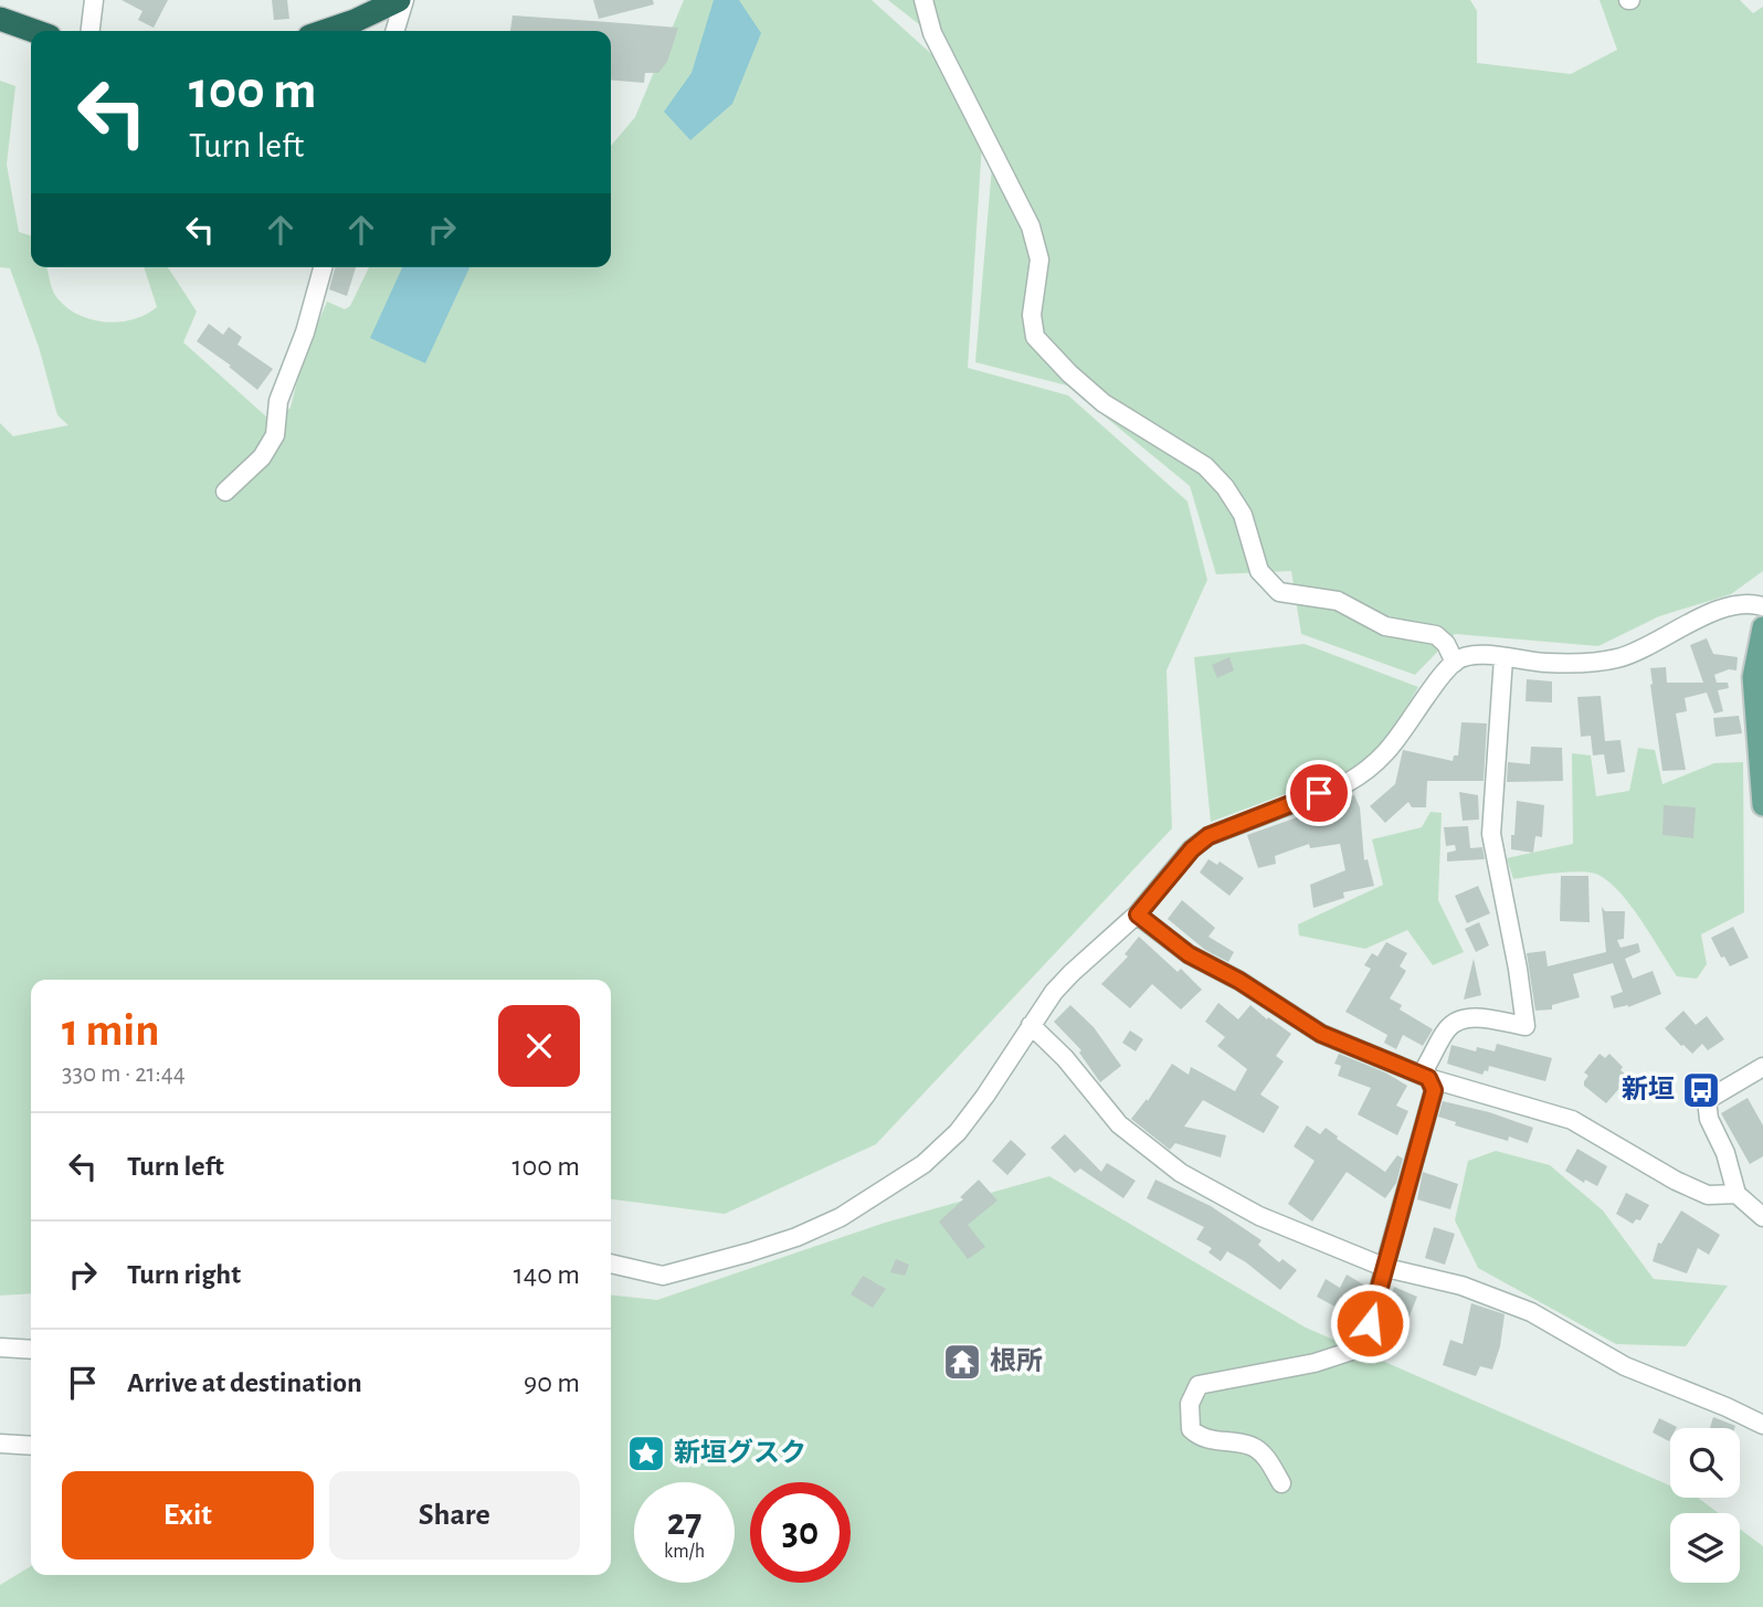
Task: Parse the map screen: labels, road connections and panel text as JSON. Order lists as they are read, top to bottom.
{
  "places": {
    "bus stop": ["新垣"],
    "temple": ["根所"],
    "place": ["新垣グスク"]
  },
  "page": {
    "turn": ["100 m", "Turn left"],
    "heading": ["1 min", "330 m · 21:44"],
    "list": [
      {
        "name": "Turn left",
        "value": "100 m"
      },
      {
        "name": "Turn right",
        "value": "140 m"
      },
      {
        "name": "Arrive at destination",
        "value": "90 m"
      }
    ],
    "buttons": ["Exit", "Share"],
    "speed": "27 km/h",
    "limit": "30"
  }
}
